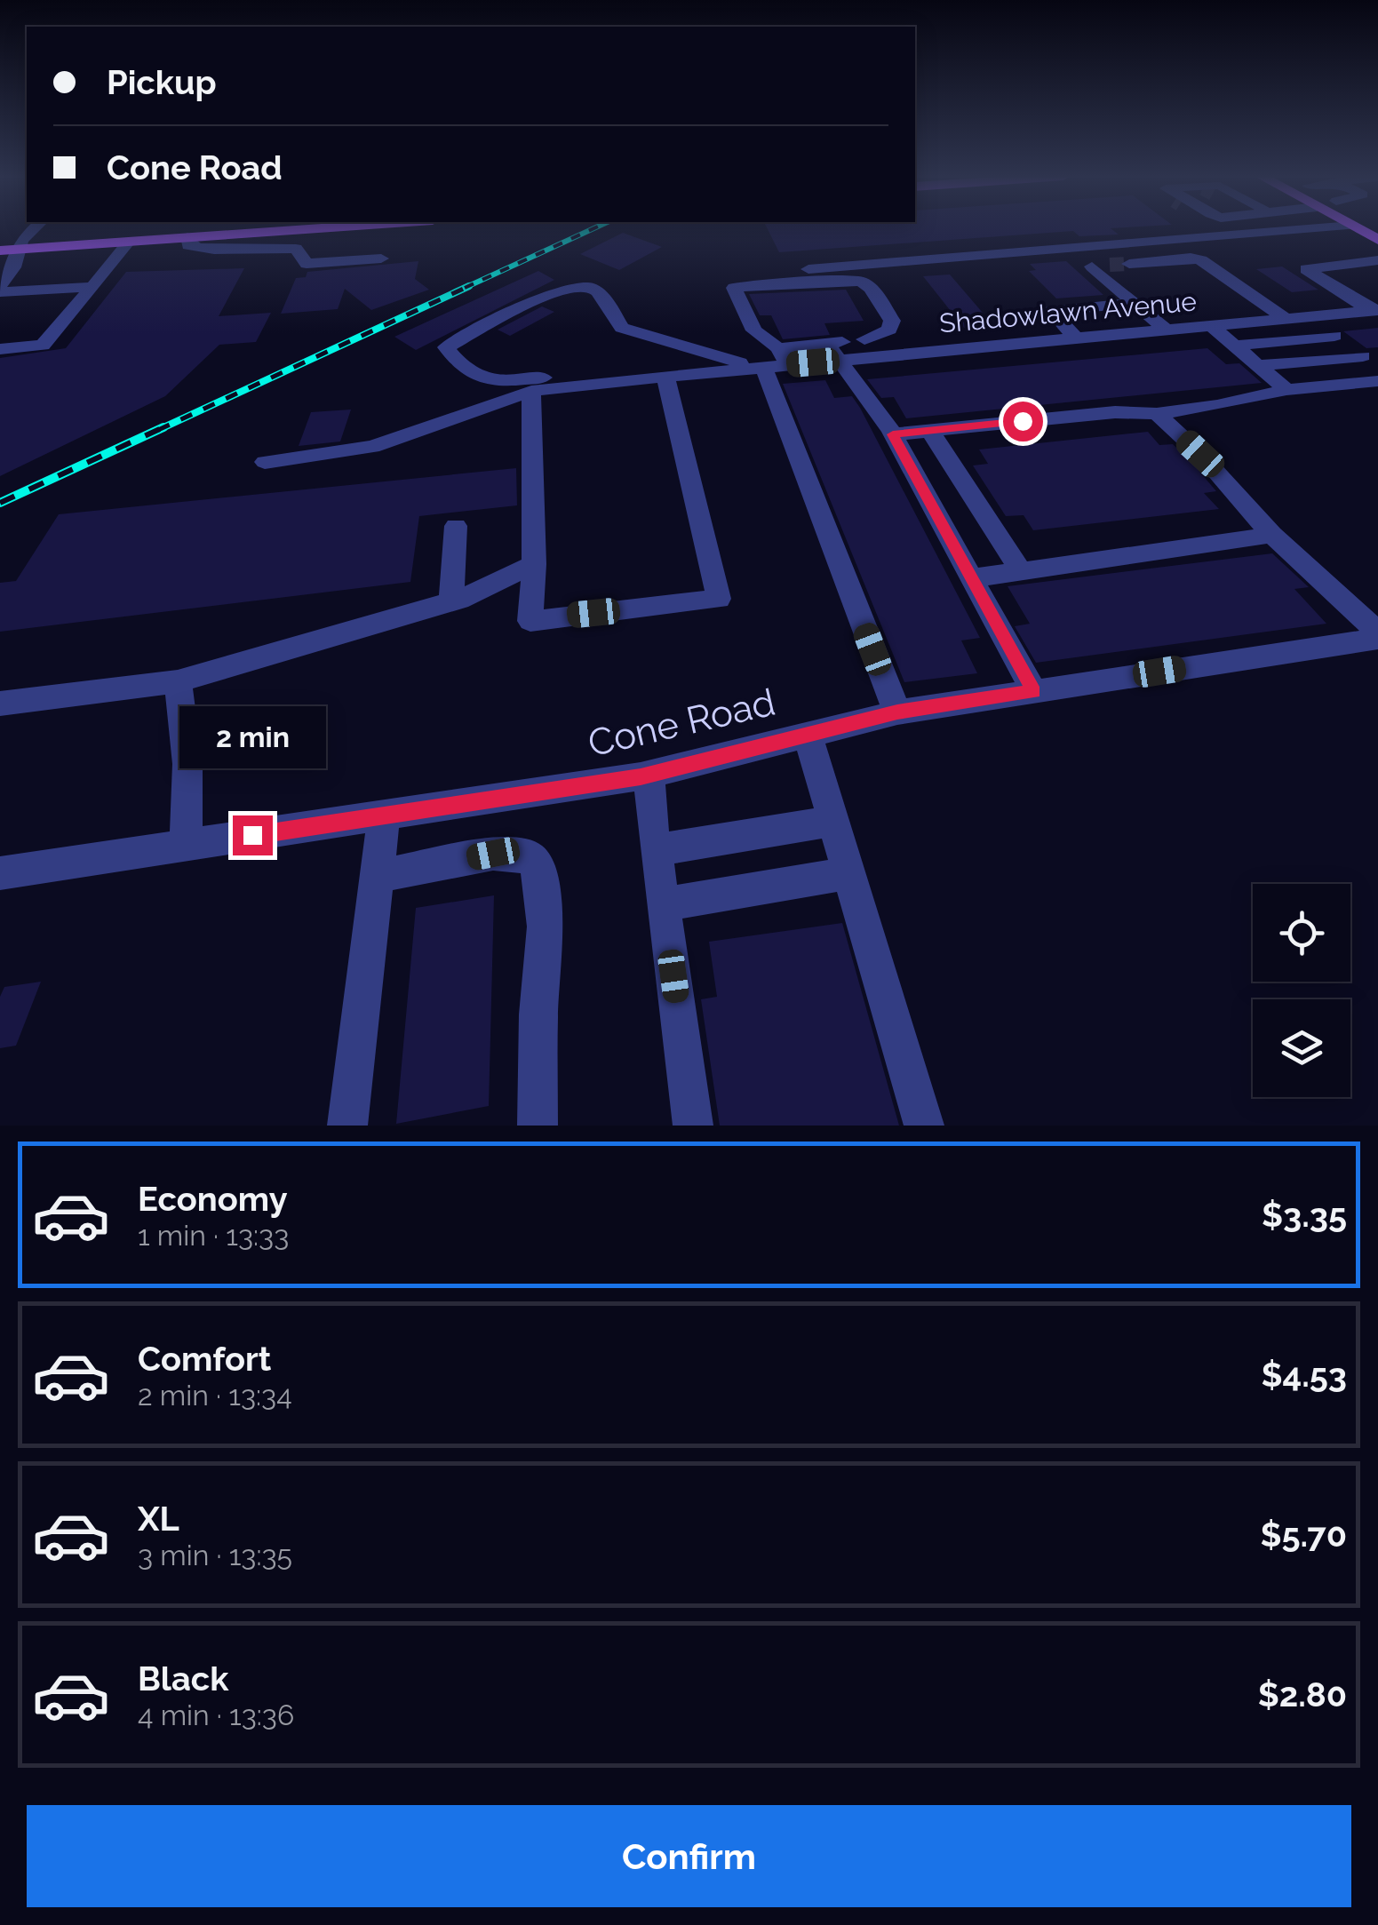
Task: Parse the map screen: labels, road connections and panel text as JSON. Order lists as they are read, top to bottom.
{
  "streets": {
    "street": ["Shadowlawn Avenue", "Cone Road"]
  },
  "page": {
    "banner": ["Pickup", "Cone Road"],
    "bubble": "2 min",
    "list": [
      {
        "name": "Economy",
        "note": "1 min · 13:33",
        "value": "$3.35"
      },
      {
        "name": "Comfort",
        "note": "2 min · 13:34",
        "value": "$4.53"
      },
      {
        "name": "XL",
        "note": "3 min · 13:35",
        "value": "$5.70"
      },
      {
        "name": "Black",
        "note": "4 min · 13:36",
        "value": "$2.80"
      }
    ],
    "buttons": "Confirm"
  }
}
